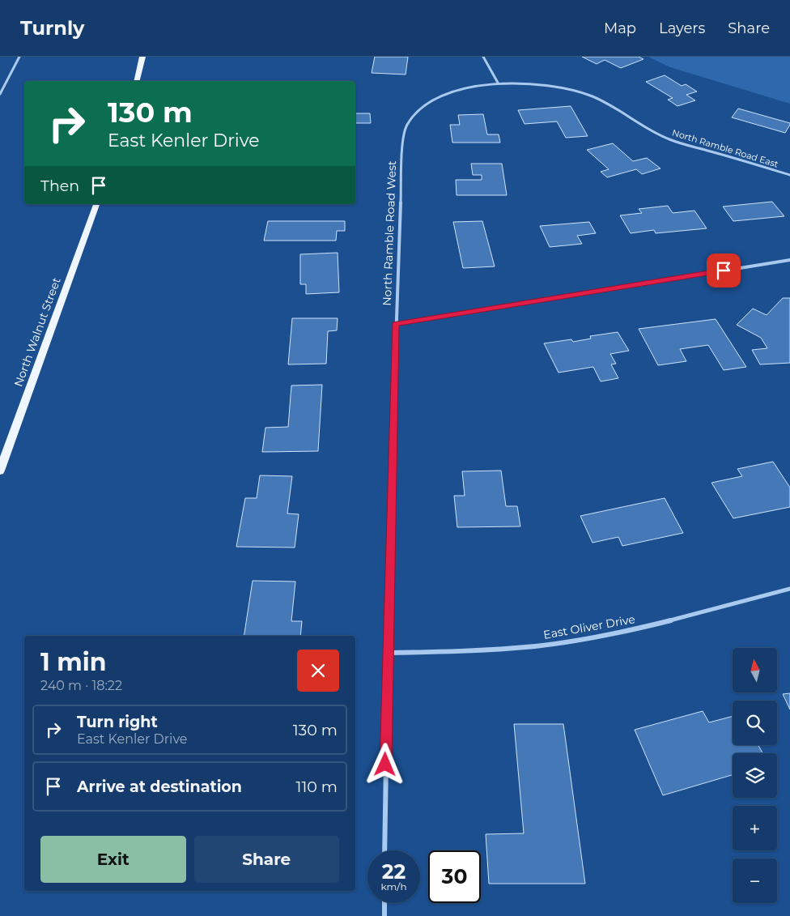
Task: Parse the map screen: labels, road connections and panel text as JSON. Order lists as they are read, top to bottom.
{
  "streets": {
    "main road": ["North Walnut Street"],
    "street": ["North Ramble Road East", "North Ramble Road West", "East Oliver Drive"]
  },
  "crossings": [
    ["North Ramble Road East", "North Ramble Road West"],
    ["North Ramble Road West", "East Oliver Drive"]
  ],
  "north": "top",
  "page": {
    "header": "Turnly",
    "nav": ["Map", "Layers", "Share"],
    "turn": ["130 m", "East Kenler Drive"],
    "then": "Then",
    "heading": ["1 min", "240 m · 18:22"],
    "map_buttons": ["+", "−"],
    "list": [
      {
        "name": "Turn right",
        "note": "East Kenler Drive",
        "value": "130 m"
      },
      {
        "name": "Arrive at destination",
        "value": "110 m"
      }
    ],
    "buttons": ["Exit", "Share"],
    "speed": "22 km/h",
    "limit": "30"
  }
}
